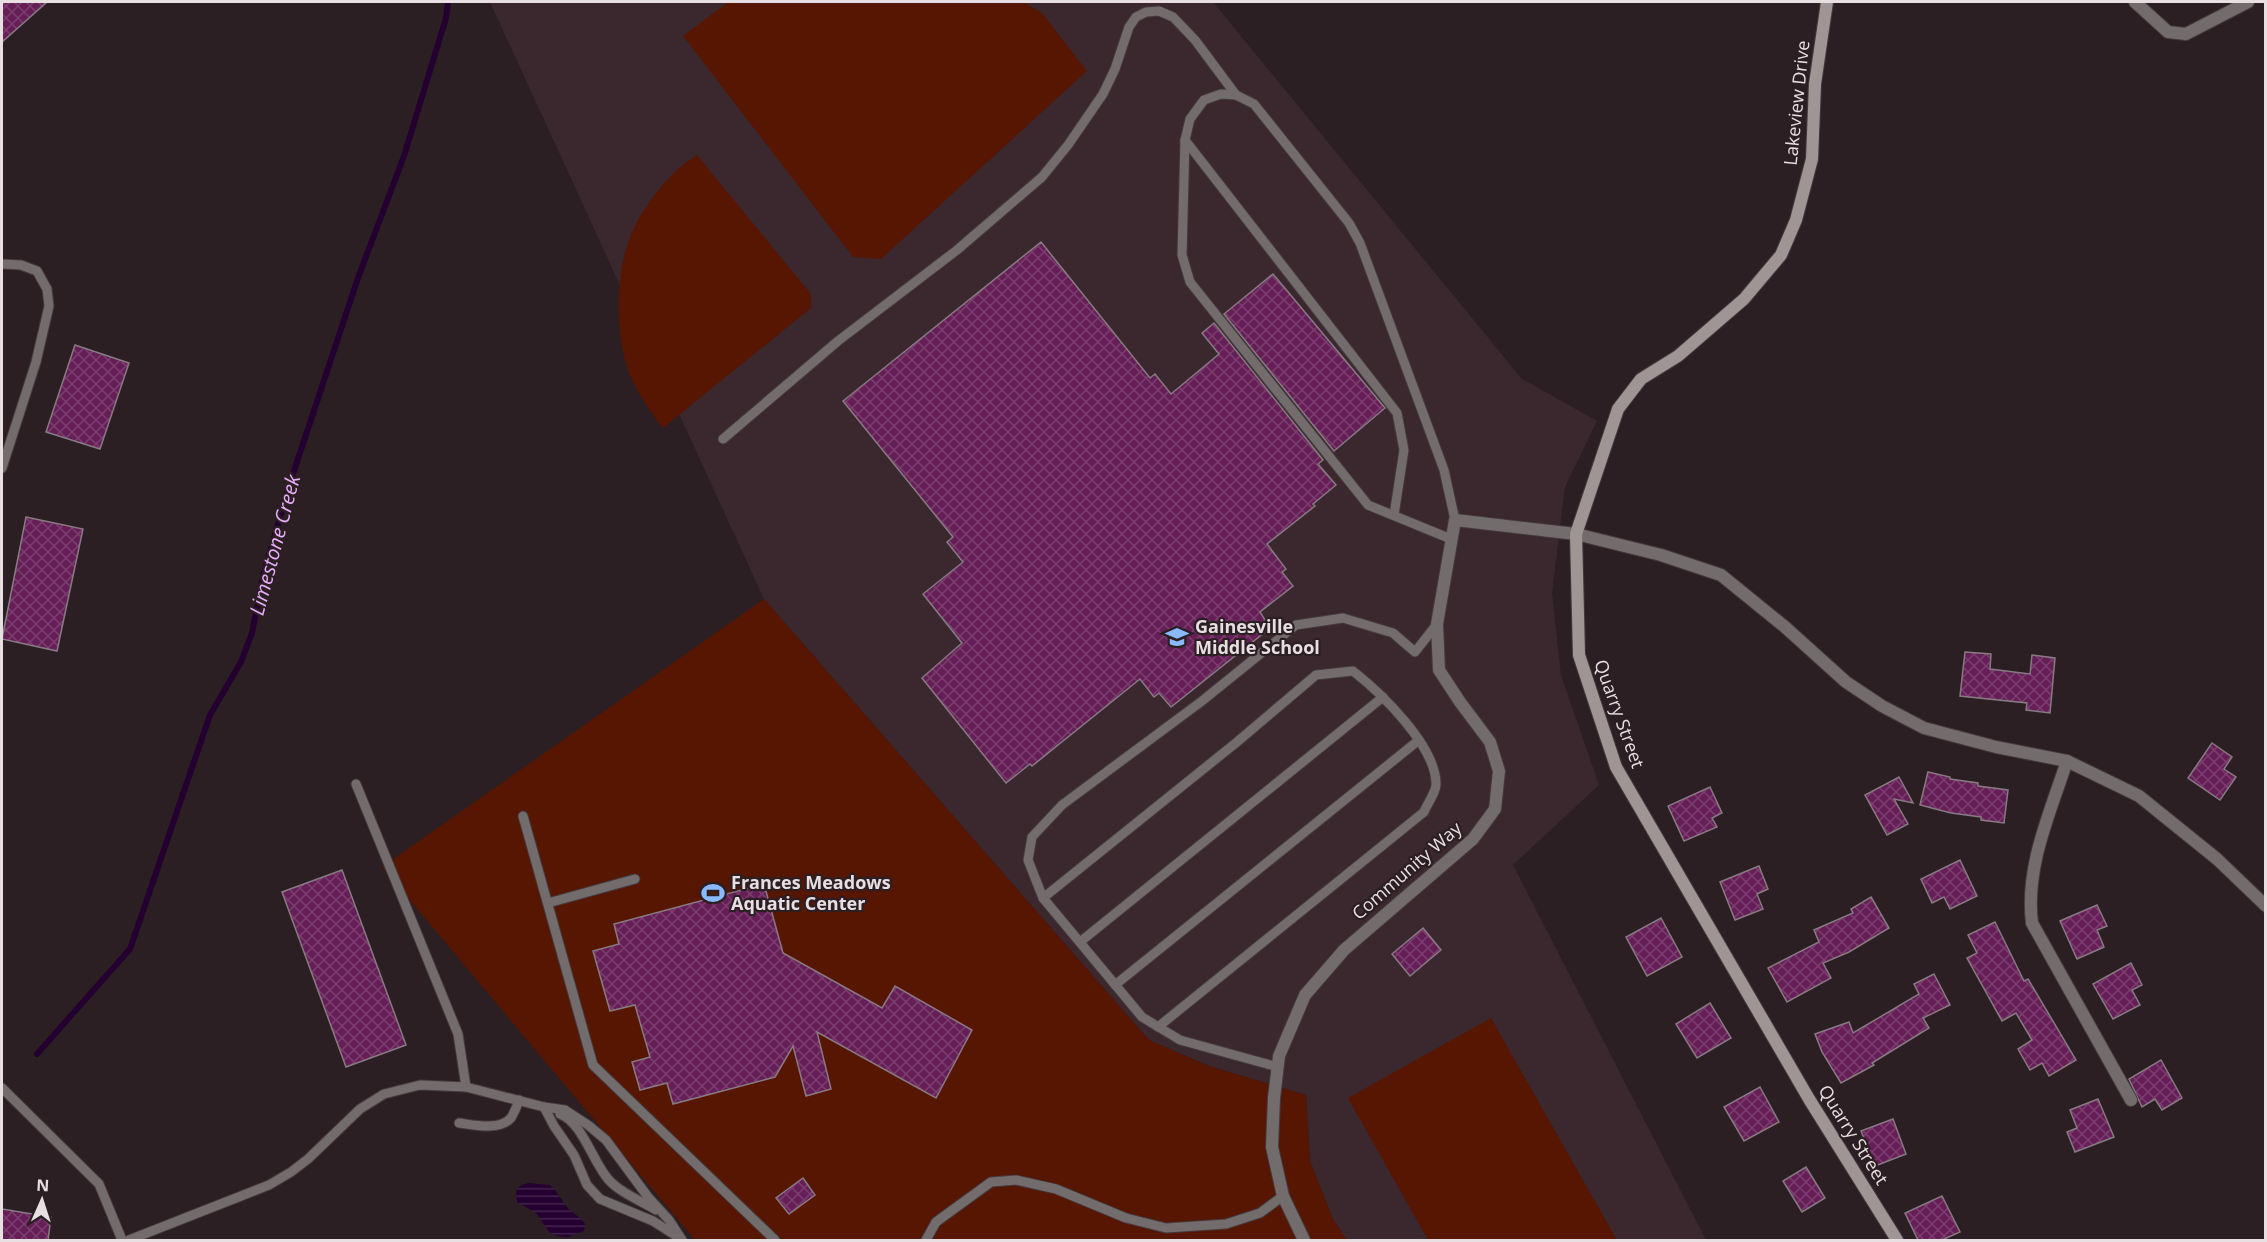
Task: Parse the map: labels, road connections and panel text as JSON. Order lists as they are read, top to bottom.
{
  "streets": {
    "street": ["Lakeview Drive", "Quarry Street", "Community Way"]
  },
  "crossings": [
    ["Lakeview Drive", "Quarry Street"]
  ],
  "water": ["Limestone Creek"],
  "places": {
    "school or university": ["Gainesville Middle School"],
    "sports": ["Frances Meadows Aquatic Center"]
  },
  "north": "top"
}
